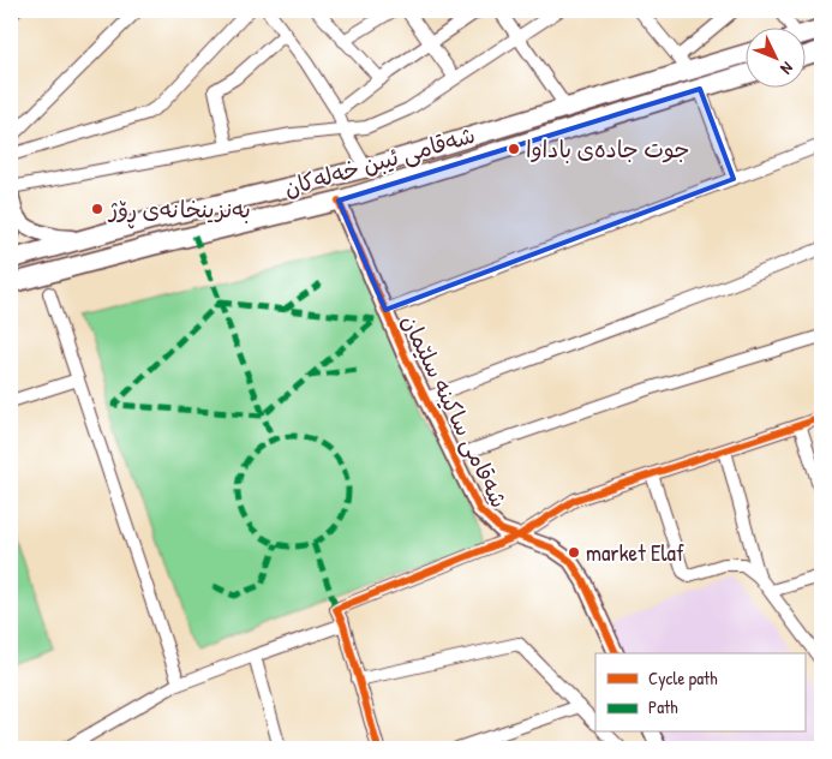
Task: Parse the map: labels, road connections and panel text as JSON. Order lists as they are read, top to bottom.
{
  "streets": {
    "main road": ["شەقامی ئیبن خەلەکان"],
    "street": ["شەقامی ساکینە سلێمان"]
  },
  "crossings": [
    ["شەقامی ئیبن خەلەکان", "شەقامی ساکینە سلێمان"]
  ],
  "places": ["جوت جادەی باداوا", "بەنزینخانەی ڕۆژ", "market Elaf"],
  "legend": ["Cycle path", "Path"],
  "north": "bottom right"
}
